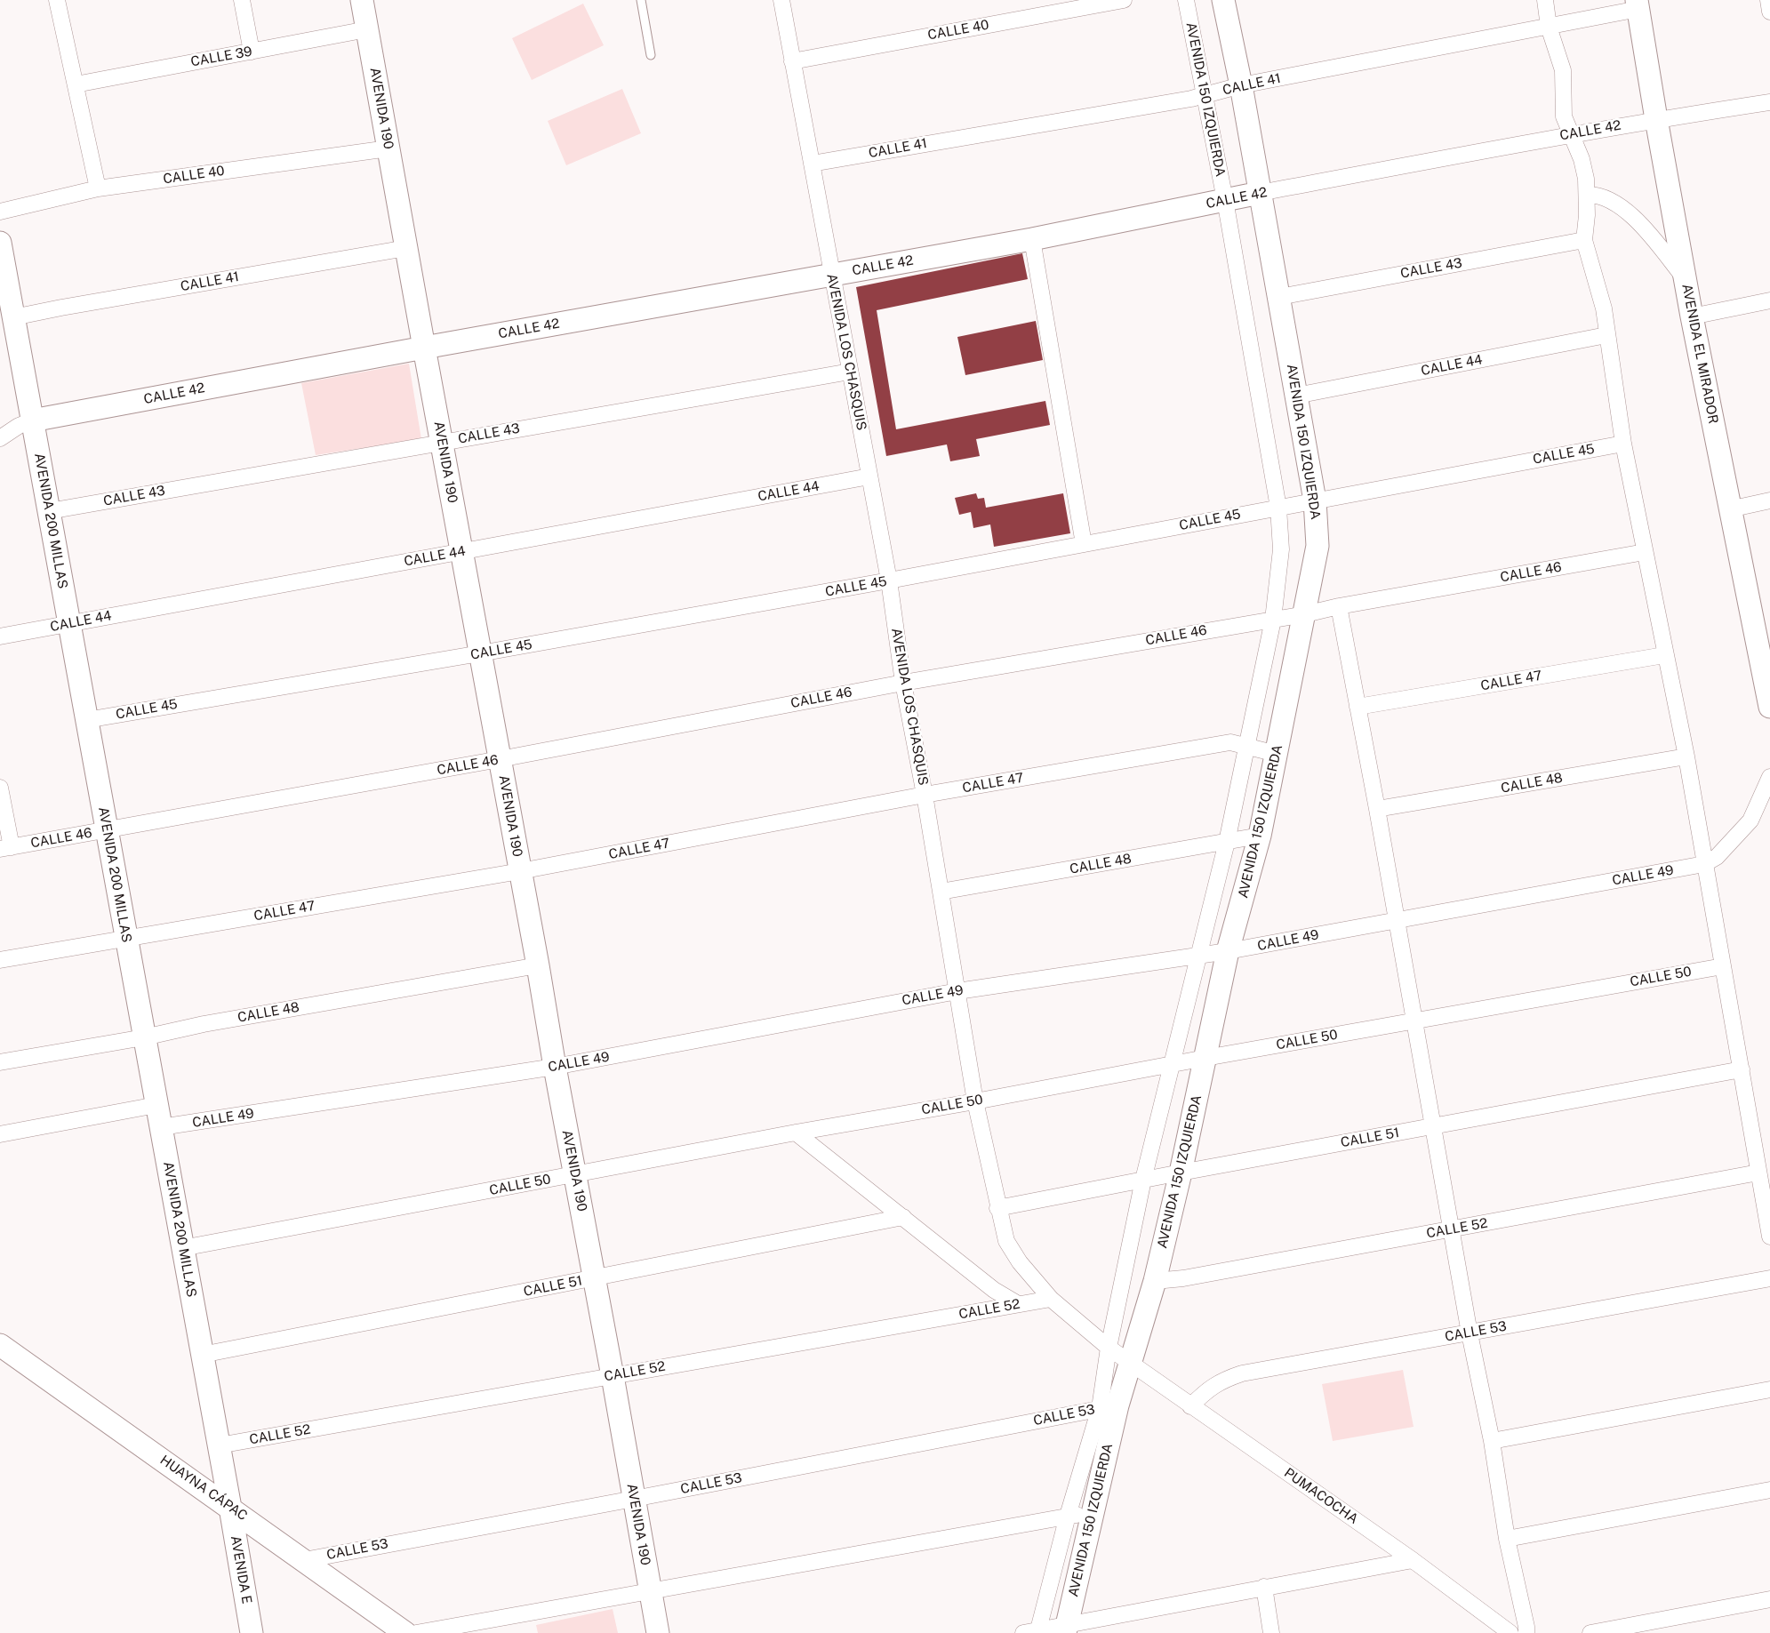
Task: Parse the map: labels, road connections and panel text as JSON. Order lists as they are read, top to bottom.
{
  "streets": {
    "street": [
      "CALLE 40",
      "CALLE 39",
      "CALLE 41",
      "AVENIDA 150 IZQUIERDA",
      "AVENIDA 190",
      "CALLE 42",
      "CALLE 43",
      "AVENIDA LOS CHASQUIS",
      "AVENIDA EL MIRADOR",
      "CALLE 44",
      "CALLE 45",
      "AVENIDA 200 MILLAS",
      "CALLE 46",
      "CALLE 47",
      "CALLE 48",
      "CALLE 49",
      "CALLE 50",
      "CALLE 51",
      "CALLE 52",
      "CALLE 53",
      "HUAYNA CÁPAC",
      "PUMACOCHA",
      "AVENIDA E"
    ]
  },
  "crossings": [
    ["CALLE 40", "AVENIDA 190"],
    ["CALLE 40", "AVENIDA LOS CHASQUIS"],
    ["CALLE 39", "AVENIDA 190"],
    ["CALLE 41", "AVENIDA 150 IZQUIERDA"],
    ["CALLE 41", "AVENIDA 190"],
    ["CALLE 41", "AVENIDA LOS CHASQUIS"],
    ["CALLE 41", "AVENIDA EL MIRADOR"],
    ["CALLE 41", "AVENIDA 200 MILLAS"],
    ["AVENIDA 150 IZQUIERDA", "CALLE 42"],
    ["AVENIDA 150 IZQUIERDA", "CALLE 43"],
    ["AVENIDA 150 IZQUIERDA", "AVENIDA LOS CHASQUIS"],
    ["AVENIDA 150 IZQUIERDA", "CALLE 44"],
    ["AVENIDA 150 IZQUIERDA", "CALLE 45"],
    ["AVENIDA 150 IZQUIERDA", "CALLE 46"],
    ["AVENIDA 150 IZQUIERDA", "CALLE 47"],
    ["AVENIDA 150 IZQUIERDA", "CALLE 48"],
    ["AVENIDA 150 IZQUIERDA", "CALLE 49"],
    ["AVENIDA 150 IZQUIERDA", "CALLE 50"],
    ["AVENIDA 150 IZQUIERDA", "CALLE 51"],
    ["AVENIDA 150 IZQUIERDA", "CALLE 52"],
    ["AVENIDA 150 IZQUIERDA", "CALLE 53"],
    ["AVENIDA 150 IZQUIERDA", "PUMACOCHA"],
    ["AVENIDA 190", "CALLE 42"],
    ["AVENIDA 190", "CALLE 43"],
    ["AVENIDA 190", "CALLE 44"],
    ["AVENIDA 190", "CALLE 45"],
    ["AVENIDA 190", "CALLE 46"],
    ["AVENIDA 190", "CALLE 47"],
    ["AVENIDA 190", "CALLE 48"],
    ["AVENIDA 190", "CALLE 49"],
    ["AVENIDA 190", "CALLE 50"],
    ["AVENIDA 190", "CALLE 51"],
    ["AVENIDA 190", "CALLE 52"],
    ["AVENIDA 190", "CALLE 53"],
    ["CALLE 42", "AVENIDA LOS CHASQUIS"],
    ["CALLE 42", "AVENIDA EL MIRADOR"],
    ["CALLE 42", "AVENIDA 200 MILLAS"],
    ["CALLE 43", "AVENIDA LOS CHASQUIS"],
    ["CALLE 43", "AVENIDA 200 MILLAS"],
    ["AVENIDA LOS CHASQUIS", "CALLE 44"],
    ["AVENIDA LOS CHASQUIS", "CALLE 45"],
    ["AVENIDA LOS CHASQUIS", "CALLE 46"],
    ["AVENIDA LOS CHASQUIS", "CALLE 47"],
    ["AVENIDA LOS CHASQUIS", "CALLE 48"],
    ["AVENIDA LOS CHASQUIS", "CALLE 49"],
    ["AVENIDA LOS CHASQUIS", "CALLE 50"],
    ["AVENIDA LOS CHASQUIS", "CALLE 51"],
    ["AVENIDA LOS CHASQUIS", "CALLE 52"],
    ["AVENIDA LOS CHASQUIS", "PUMACOCHA"],
    ["CALLE 44", "AVENIDA 200 MILLAS"],
    ["CALLE 45", "AVENIDA 200 MILLAS"],
    ["AVENIDA 200 MILLAS", "CALLE 46"],
    ["AVENIDA 200 MILLAS", "CALLE 47"],
    ["AVENIDA 200 MILLAS", "CALLE 48"],
    ["AVENIDA 200 MILLAS", "CALLE 49"],
    ["AVENIDA 200 MILLAS", "CALLE 50"],
    ["AVENIDA 200 MILLAS", "CALLE 51"],
    ["AVENIDA 200 MILLAS", "CALLE 52"],
    ["AVENIDA 200 MILLAS", "HUAYNA CÁPAC"],
    ["AVENIDA 200 MILLAS", "AVENIDA E"],
    ["CALLE 53", "HUAYNA CÁPAC"],
    ["CALLE 53", "PUMACOCHA"],
    ["HUAYNA CÁPAC", "AVENIDA E"]
  ]
}
